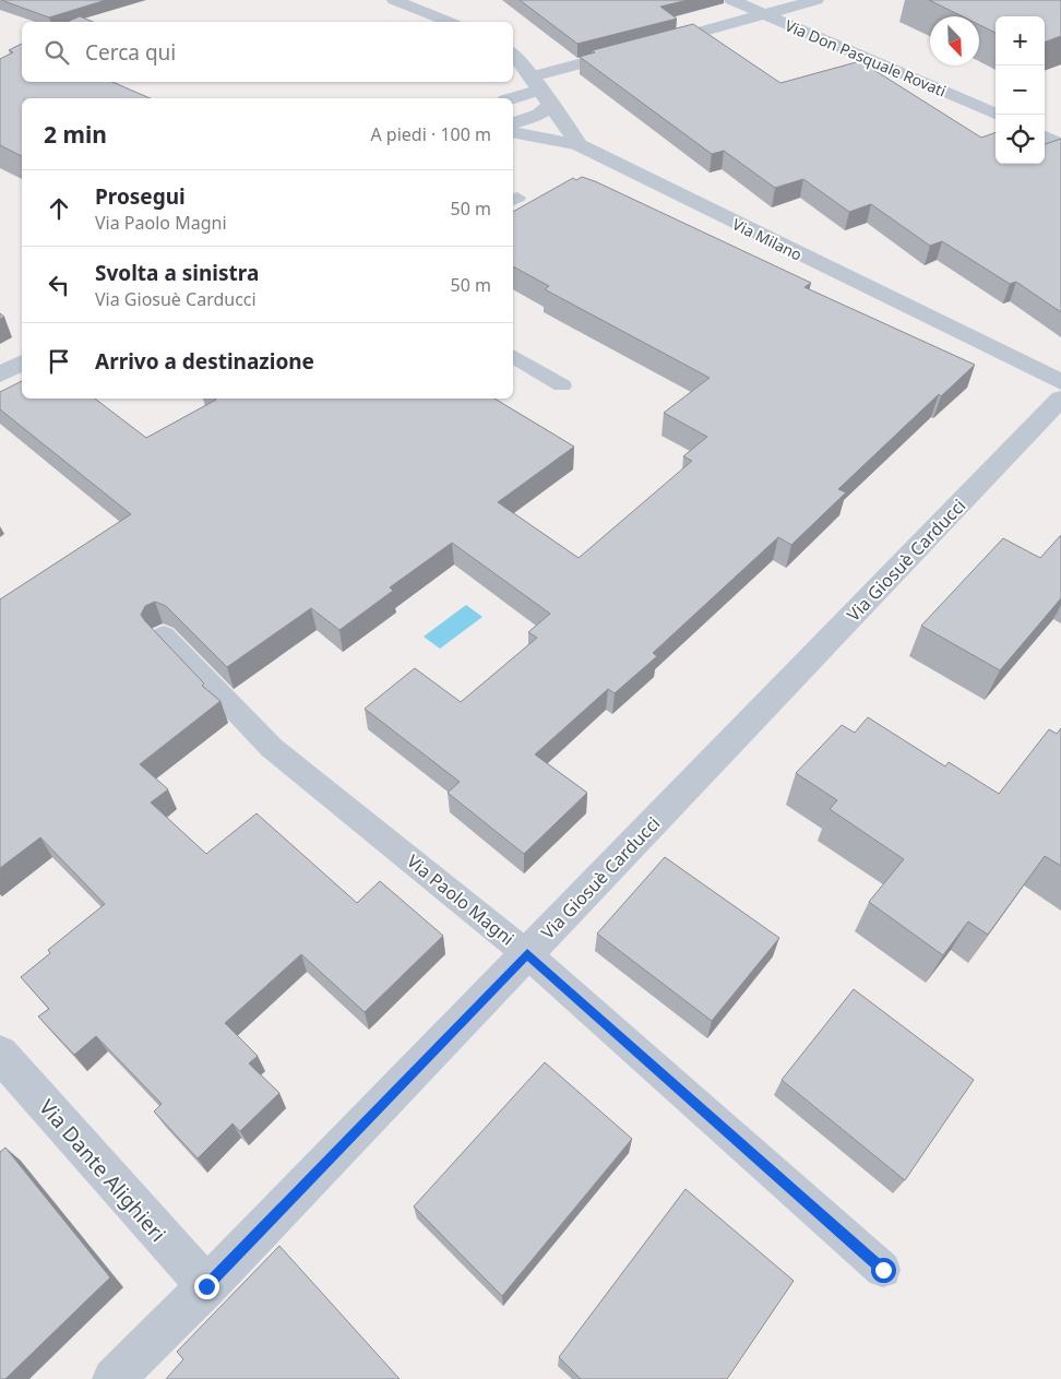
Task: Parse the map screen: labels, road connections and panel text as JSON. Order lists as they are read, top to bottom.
{
  "streets": {
    "street": [
      "Via Don Pasquale Rovati",
      "Via Milano",
      "Via Giosuè Carducci",
      "Via Dante Alighieri"
    ],
    "lane": ["Via Paolo Magni"]
  },
  "crossings": [
    ["Via Giosuè Carducci", "Via Paolo Magni"],
    ["Via Giosuè Carducci", "Via Dante Alighieri"]
  ],
  "north": "bottom right",
  "page": {
    "map_buttons": ["+", "−"],
    "search": "Cerca qui",
    "heading": ["2 min", "A piedi · 100 m"],
    "list": [
      ["Prosegui", "Via Paolo Magni", "50 m"],
      ["Svolta a sinistra", "Via Giosuè Carducci", "50 m"],
      "Arrivo a destinazione"
    ]
  }
}
